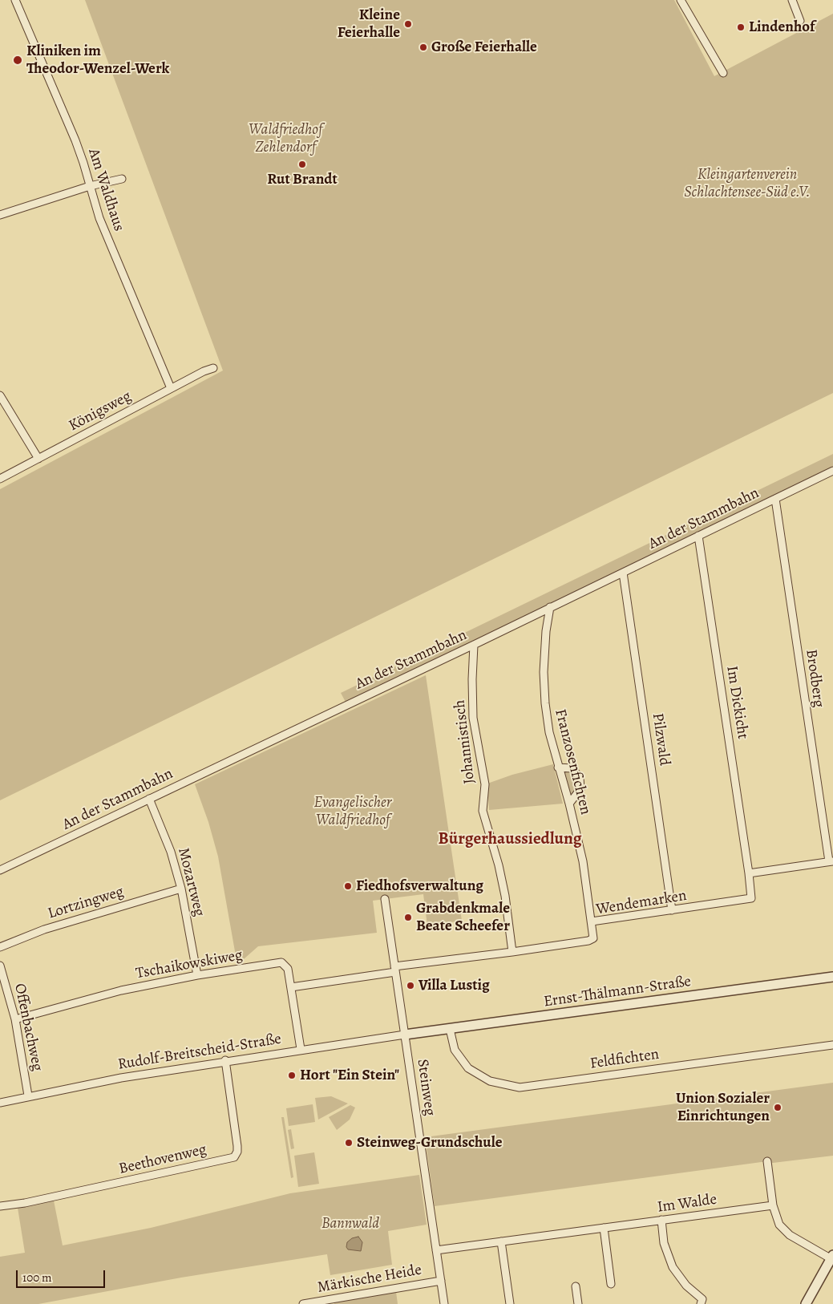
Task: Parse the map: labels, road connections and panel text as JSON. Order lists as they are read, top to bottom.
{
  "streets": {
    "street": [
      "Am Waldhaus",
      "Königsweg",
      "An der Stammbahn",
      "Brodberg",
      "Im Dickicht",
      "Pilzwald",
      "Johannistisch",
      "Franzosenfichten",
      "Mozartweg",
      "Lortzingweg",
      "Wendemarken",
      "Tschaikowskiweg",
      "Ernst-Thälmann-Straße",
      "Offenbachweg",
      "Rudolf-Breitscheid-Straße",
      "Feldfichten",
      "Steinweg",
      "Beethovenweg",
      "Im Walde",
      "Märkische Heide"
    ]
  },
  "crossings": [
    ["Am Waldhaus", "Königsweg"],
    ["An der Stammbahn", "Brodberg"],
    ["An der Stammbahn", "Im Dickicht"],
    ["An der Stammbahn", "Pilzwald"],
    ["An der Stammbahn", "Johannistisch"],
    ["An der Stammbahn", "Franzosenfichten"],
    ["An der Stammbahn", "Mozartweg"],
    ["Im Dickicht", "Wendemarken"],
    ["Pilzwald", "Wendemarken"],
    ["Johannistisch", "Wendemarken"],
    ["Franzosenfichten", "Wendemarken"],
    ["Mozartweg", "Lortzingweg"],
    ["Mozartweg", "Tschaikowskiweg"],
    ["Wendemarken", "Tschaikowskiweg"],
    ["Wendemarken", "Steinweg"],
    ["Tschaikowskiweg", "Offenbachweg"],
    ["Tschaikowskiweg", "Rudolf-Breitscheid-Straße"],
    ["Ernst-Thälmann-Straße", "Rudolf-Breitscheid-Straße"],
    ["Ernst-Thälmann-Straße", "Feldfichten"],
    ["Ernst-Thälmann-Straße", "Steinweg"],
    ["Offenbachweg", "Rudolf-Breitscheid-Straße"],
    ["Rudolf-Breitscheid-Straße", "Steinweg"],
    ["Rudolf-Breitscheid-Straße", "Beethovenweg"],
    ["Steinweg", "Im Walde"],
    ["Steinweg", "Märkische Heide"]
  ],
  "districts": ["Bürgerhaussiedlung"],
  "parks": [
    "Waldfriedhof Zehlendorf",
    "Kleingartenverein Schlachtensee-Süd e.V.",
    "Evangelischer Waldfriedhof",
    "Bannwald"
  ],
  "places": [
    "Kleine Feierhalle",
    "Lindenhof",
    "Große Feierhalle",
    "Kliniken im Theodor-Wenzel-Werk",
    "Rut Brandt",
    "Fiedhofsverwaltung",
    "Grabdenkmale Beate Scheefer",
    "Villa Lustig",
    "Hort \"Ein Stein\"",
    "Union Sozialer Einrichtungen",
    "Steinweg-Grundschule"
  ],
  "scale_bar": "100 m"
}
